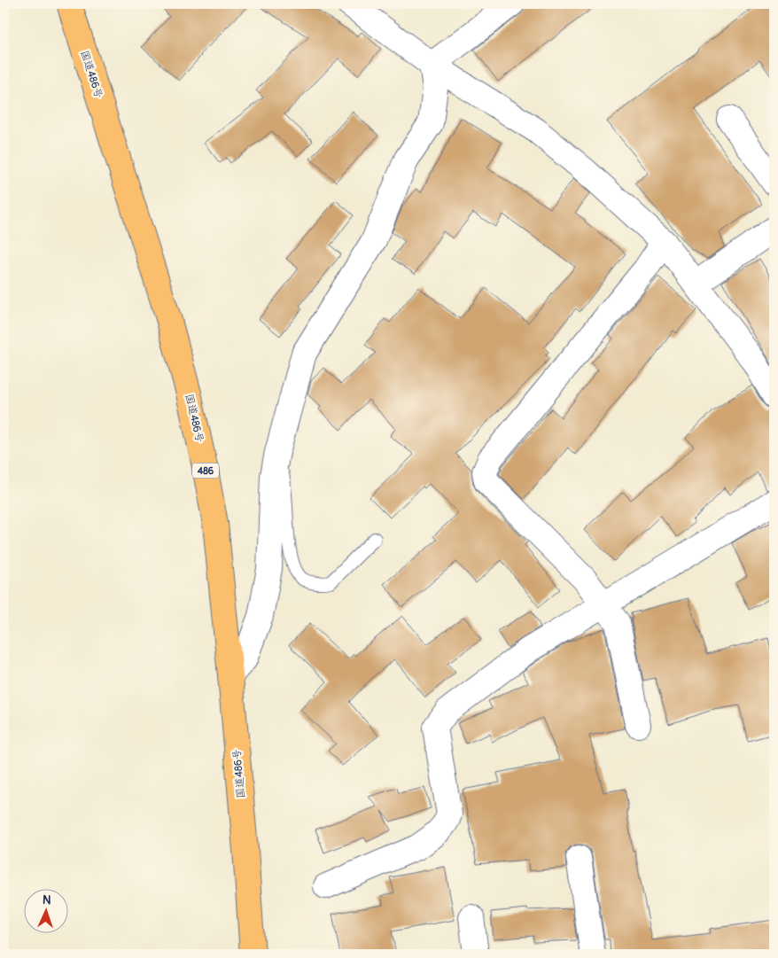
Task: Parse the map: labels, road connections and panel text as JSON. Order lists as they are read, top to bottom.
{
  "streets": {
    "highway": ["国道486号", "486"]
  },
  "north": "top"
}
